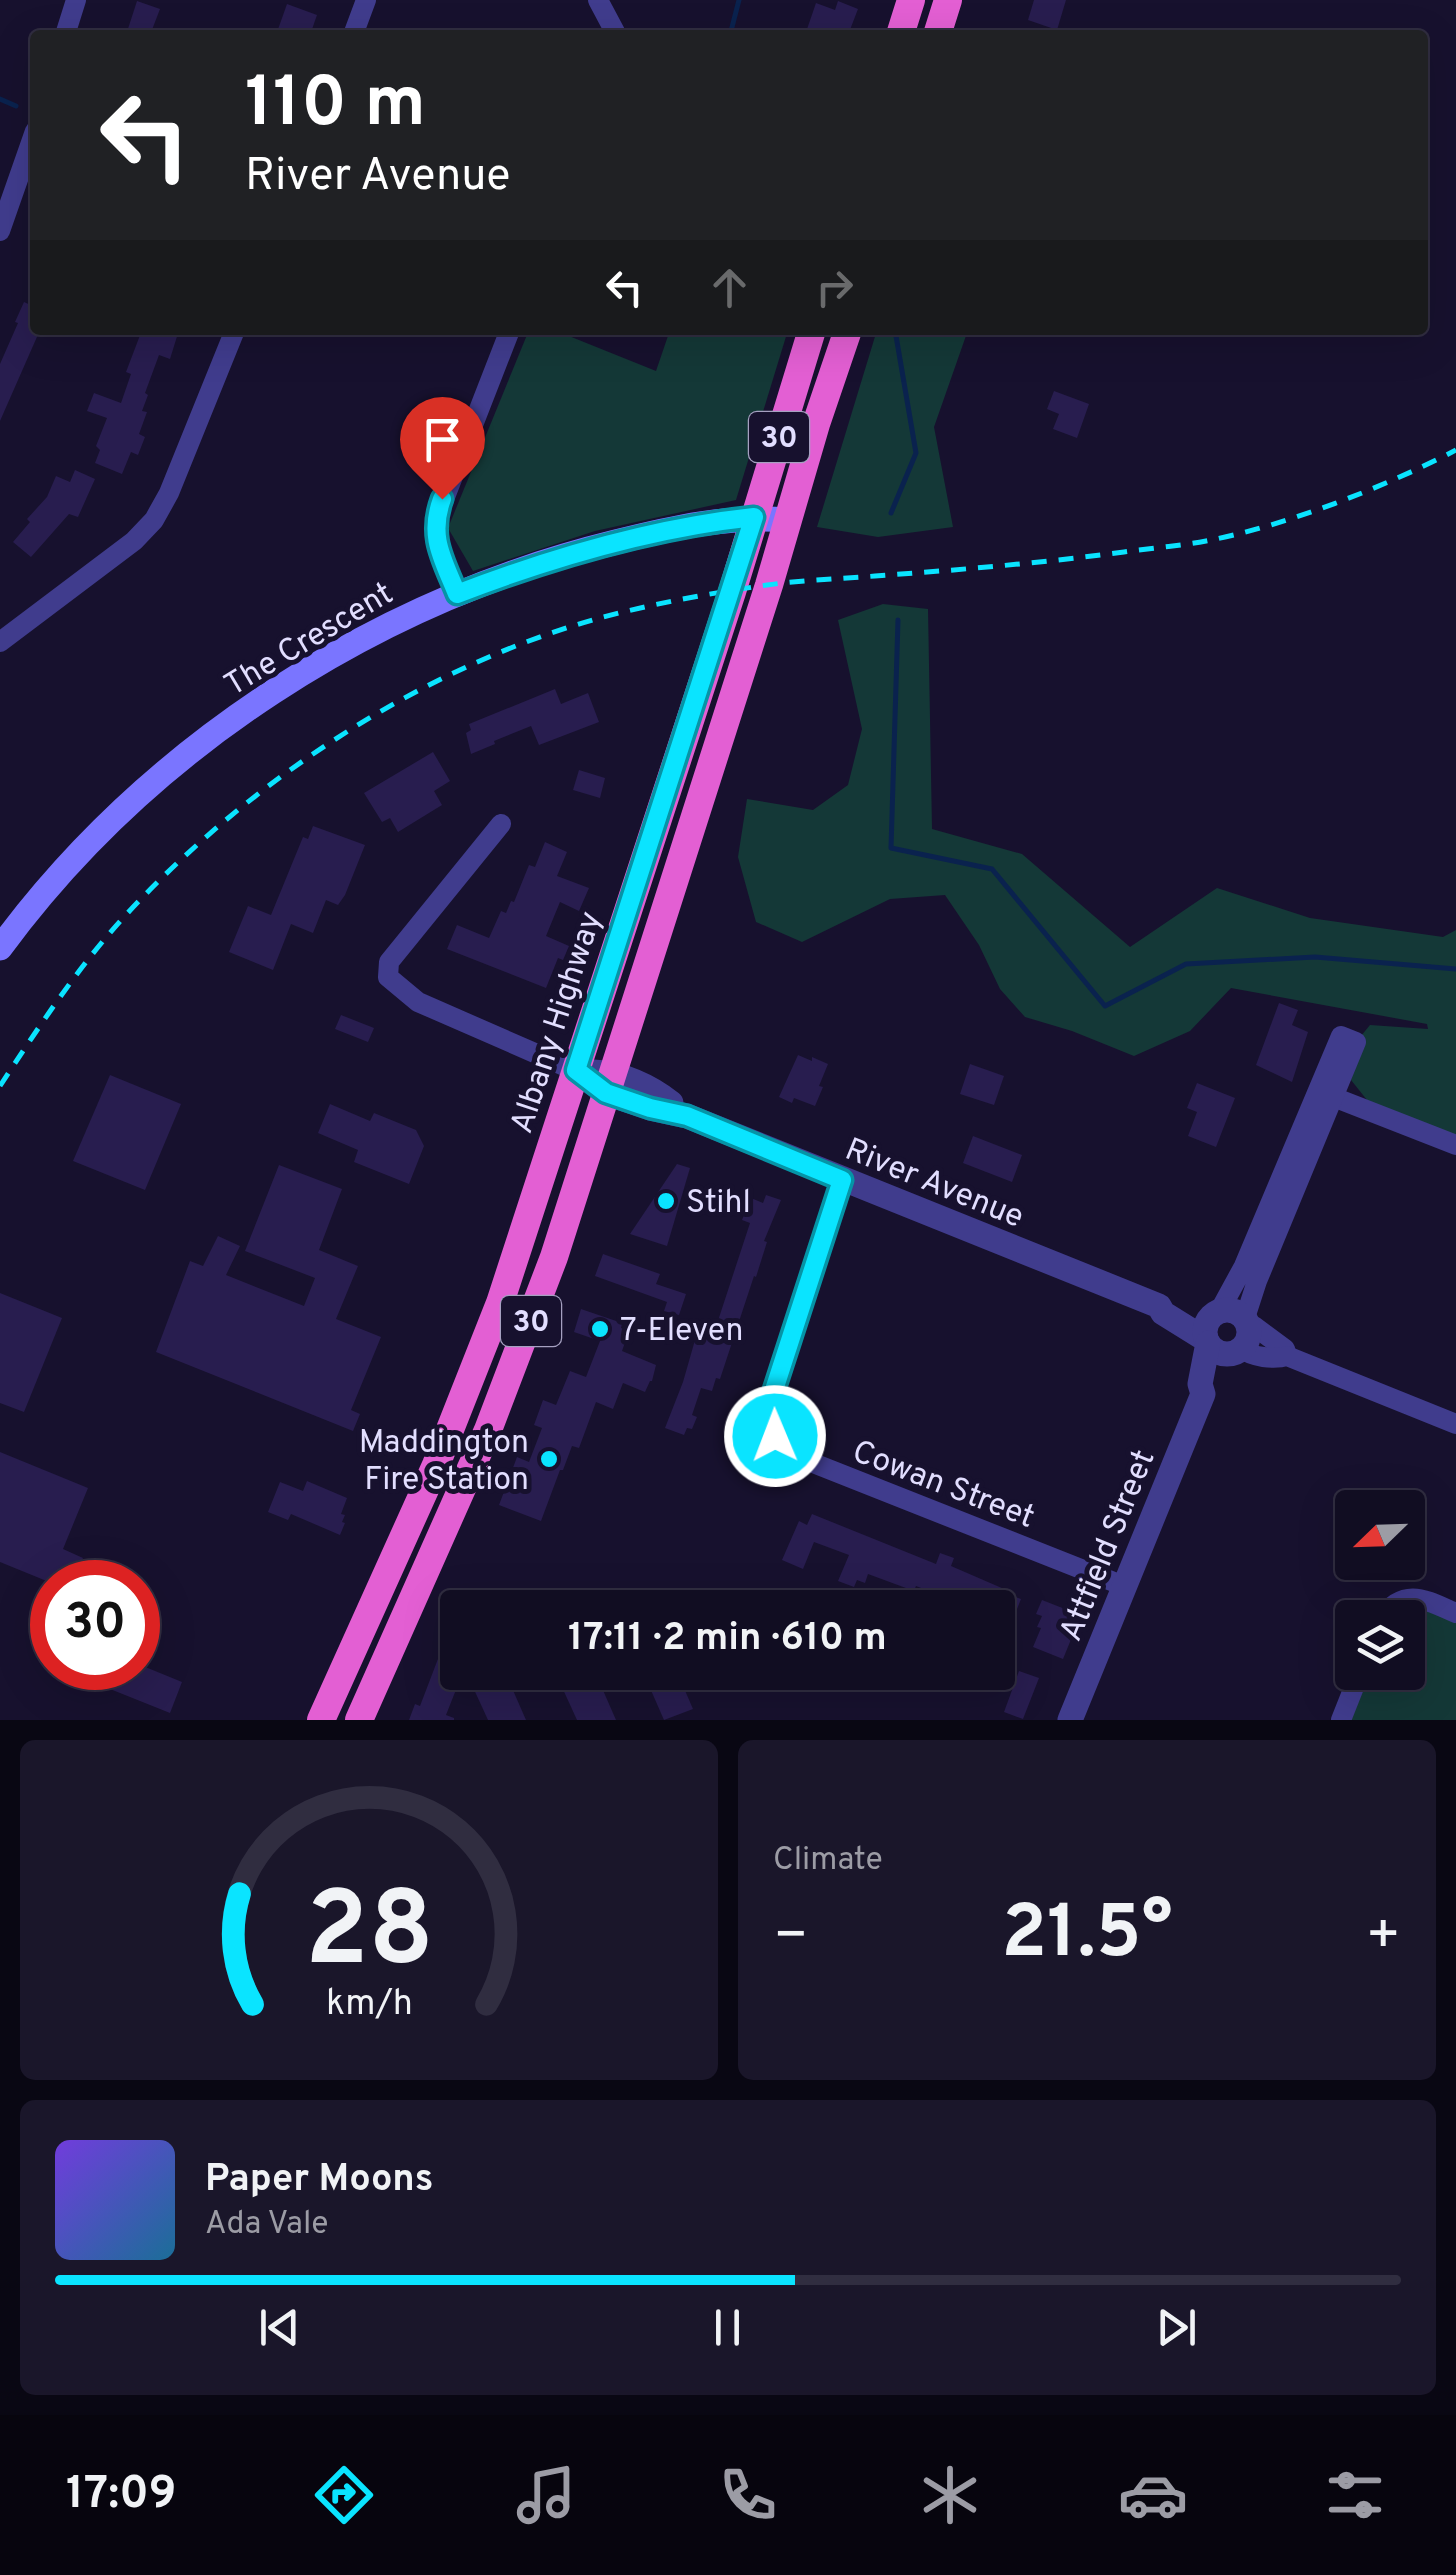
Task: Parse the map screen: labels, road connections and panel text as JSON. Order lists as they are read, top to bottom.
{
  "streets": {
    "highway": ["30", "Albany Highway"],
    "main road": ["The Crescent"],
    "street": ["River Avenue", "Cowan Street", "Attfield Street"]
  },
  "crossings": [
    ["30", "The Crescent"],
    ["30", "River Avenue"],
    ["The Crescent", "Albany Highway"],
    ["Albany Highway", "River Avenue"],
    ["River Avenue", "Cowan Street"],
    ["River Avenue", "Attfield Street"],
    ["Cowan Street", "Attfield Street"]
  ],
  "places": ["Stihl", "7-Eleven", "Maddington Fire Station"],
  "north": "bottom left",
  "page": {
    "turn": ["110 m", "River Avenue"],
    "limit": "30",
    "trip": "17:11 · 2 min · 610 m",
    "tile": "Climate",
    "heat": ["−", "21.5°", "+"],
    "song": ["Paper Moons", "Ada Vale"],
    "tabs": "17:09",
    "gauge": ["28", "km/h"]
  }
}
